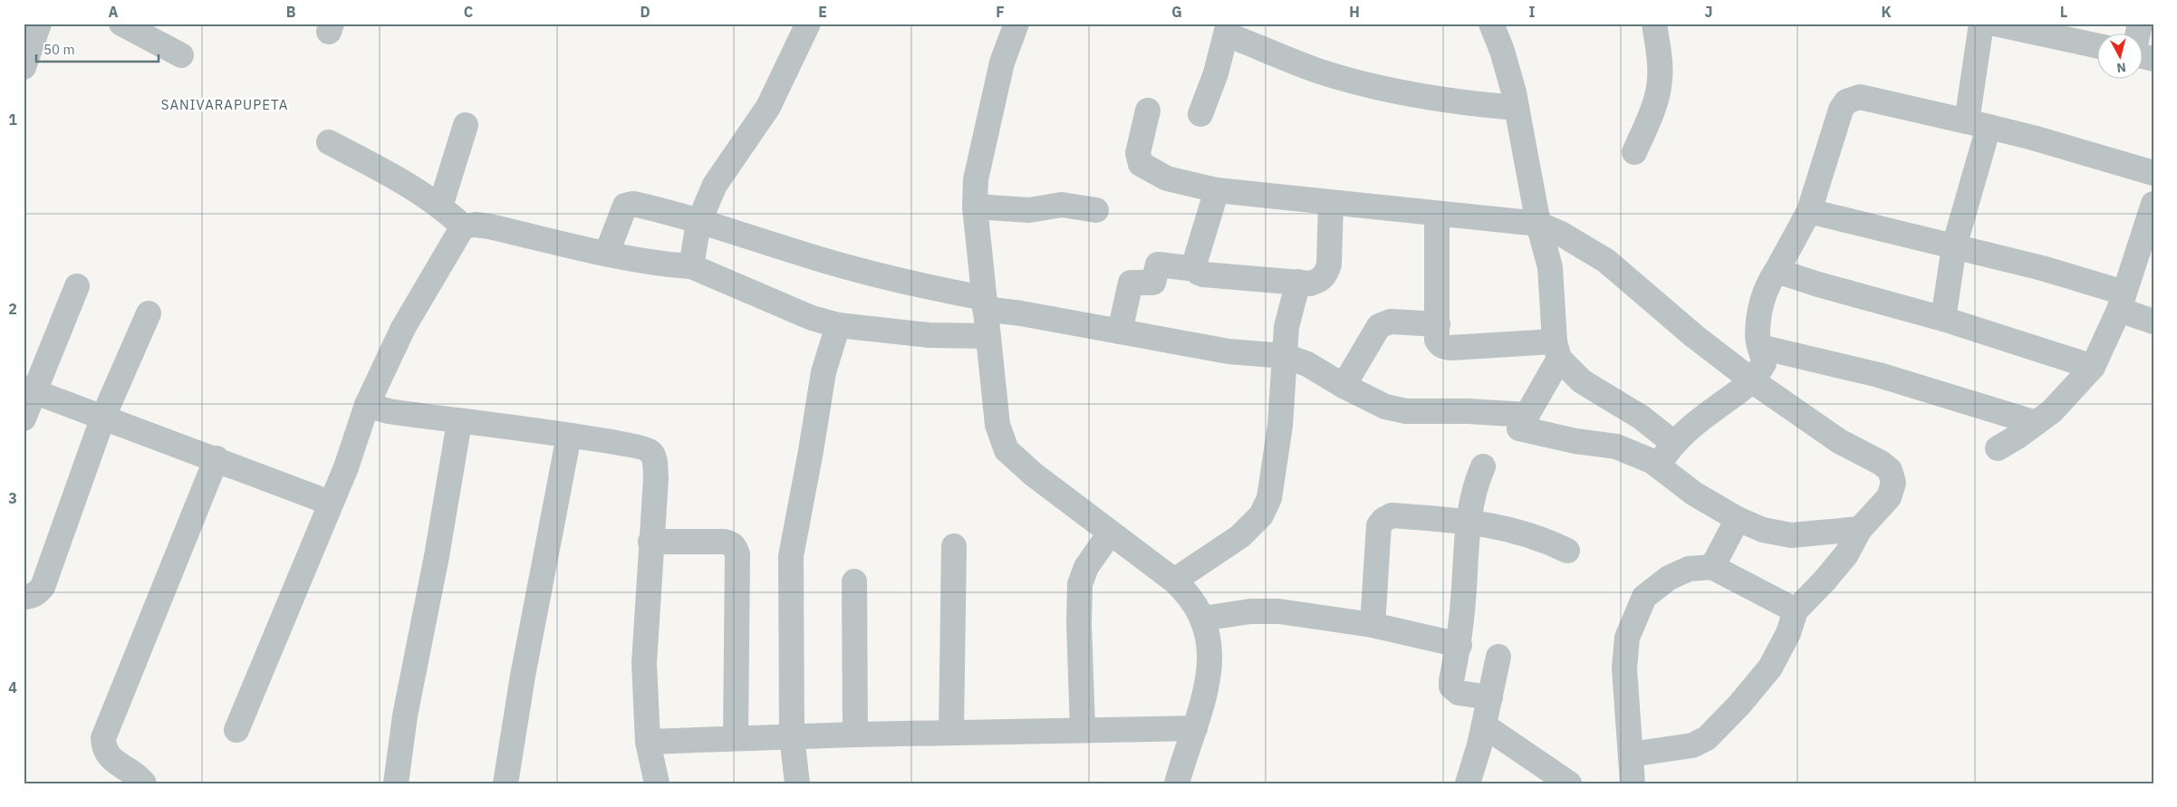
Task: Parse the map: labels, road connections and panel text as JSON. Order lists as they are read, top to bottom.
{
  "districts": ["SANIVARAPUPETA"],
  "scale_bar": "50 m",
  "north": "bottom",
  "grid": {
    "columns": [
      "A",
      "B",
      "C",
      "D",
      "E",
      "F",
      "G",
      "H",
      "I",
      "J",
      "K",
      "L"
    ],
    "rows": [
      "1",
      "2",
      "3",
      "4"
    ]
  }
}
